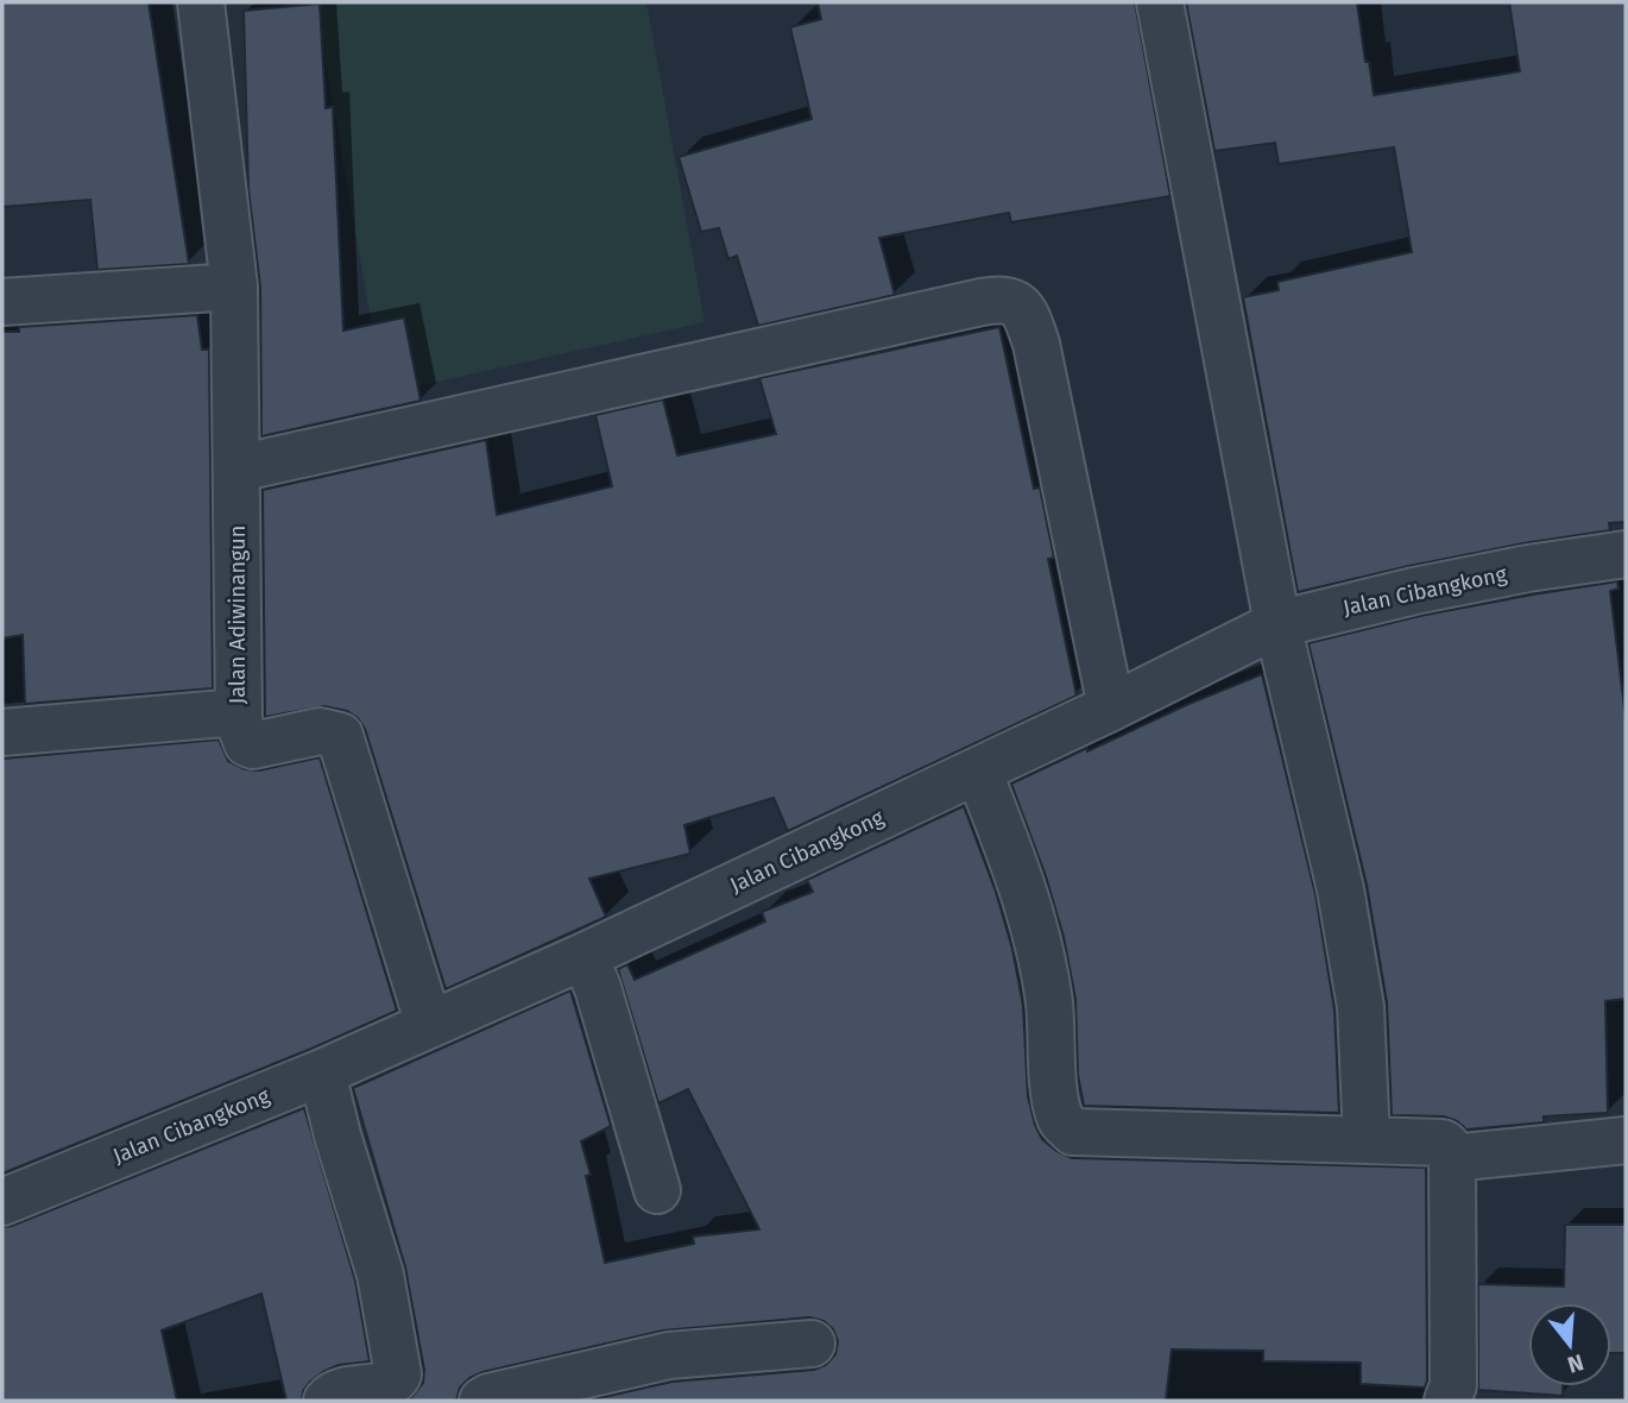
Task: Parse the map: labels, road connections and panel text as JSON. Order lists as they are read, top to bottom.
{
  "streets": {
    "street": ["Jalan Cibangkong", "Jalan Adiwinangun"]
  },
  "crossings": [
    ["Jalan Cibangkong", "Jalan Adiwinangun"]
  ],
  "north": "bottom"
}
